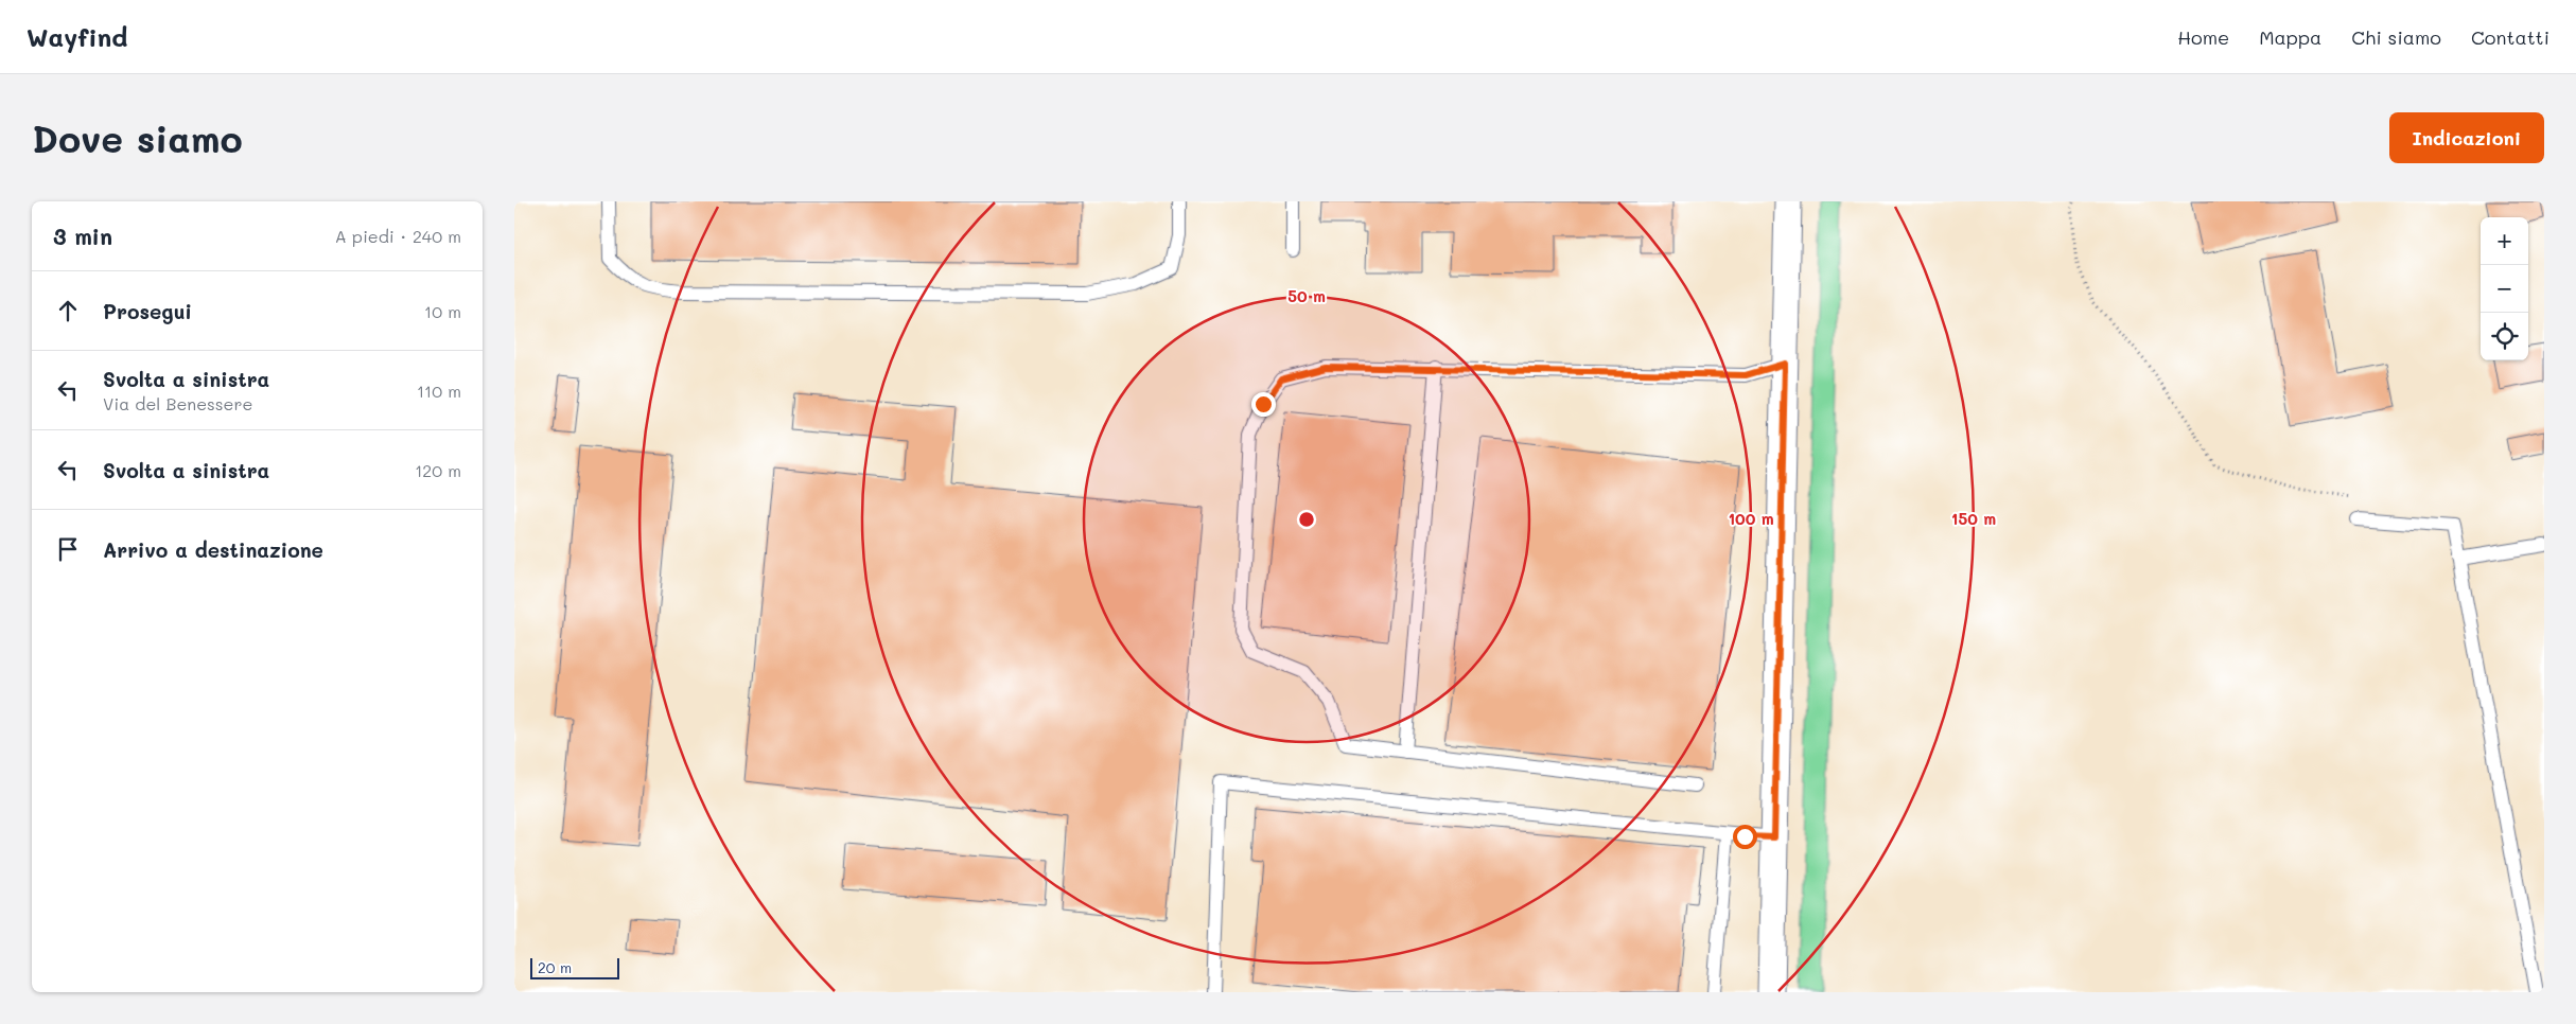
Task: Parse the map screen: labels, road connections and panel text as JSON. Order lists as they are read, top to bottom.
{
  "scale_bar": "20 m",
  "page": {
    "header": "Wayfind",
    "nav": [
      "Home",
      "Mappa",
      "Chi siamo",
      "Contatti"
    ],
    "buttons": "Indicazioni",
    "title": "Dove siamo",
    "heading": ["3 min", "A piedi · 240 m"],
    "map_buttons": ["+", "−"],
    "list": [
      ["Prosegui", "10 m"],
      ["Svolta a sinistra", "Via del Benessere", "110 m"],
      ["Svolta a sinistra", "120 m"],
      "Arrivo a destinazione"
    ],
    "scale": "20 m"
  },
  "rings": ["50 m", "100 m", "150 m"]
}
